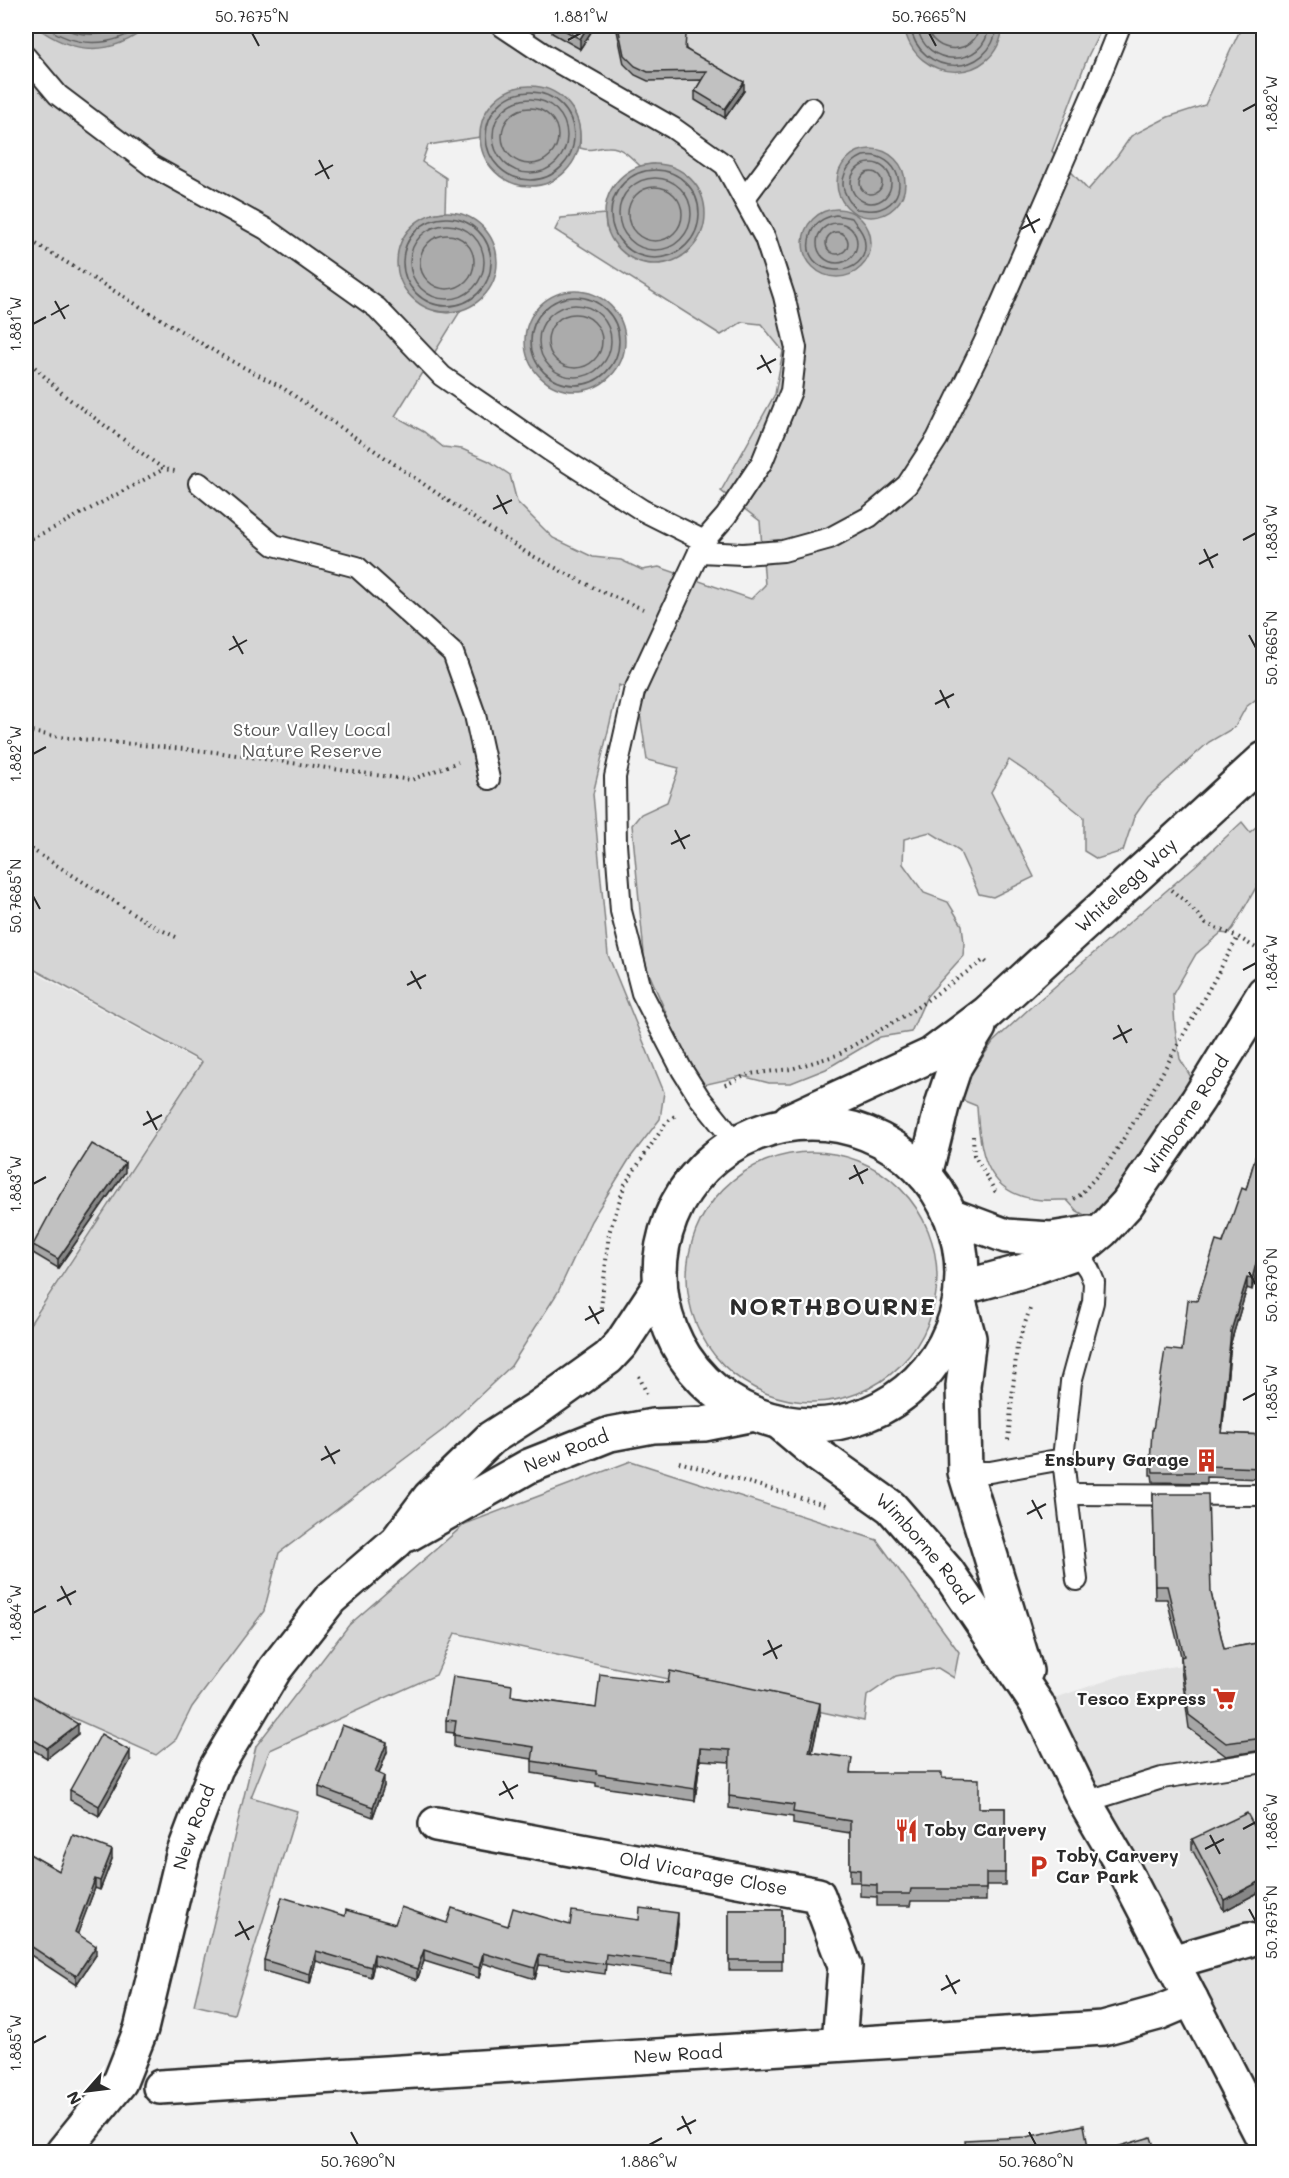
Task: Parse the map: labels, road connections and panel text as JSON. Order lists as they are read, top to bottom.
{
  "streets": {
    "main road": [
      "Whitelegg Way",
      "Wimborne Road",
      "New Road",
      "Old Vicarage Close"
    ]
  },
  "crossings": [
    ["Wimborne Road", "New Road"],
    ["New Road", "Old Vicarage Close"]
  ],
  "districts": ["NORTHBOURNE"],
  "parks": ["Stour Valley Local Nature Reserve"],
  "places": {
    "building": ["Ensbury Garage"],
    "supermarket": ["Tesco Express"],
    "restaurant": ["Toby Carvery"],
    "parking": ["Toby Carvery Car Park"]
  },
  "north": "bottom left",
  "coordinates": [
    "50.7675°N",
    "1.881°W",
    "50.7665°N",
    "1.882°W",
    "1.883°W",
    "50.7685°N",
    "1.884°W",
    "50.7670°N",
    "1.885°W",
    "1.886°W",
    "50.7690°N",
    "50.7680°N"
  ]
}
